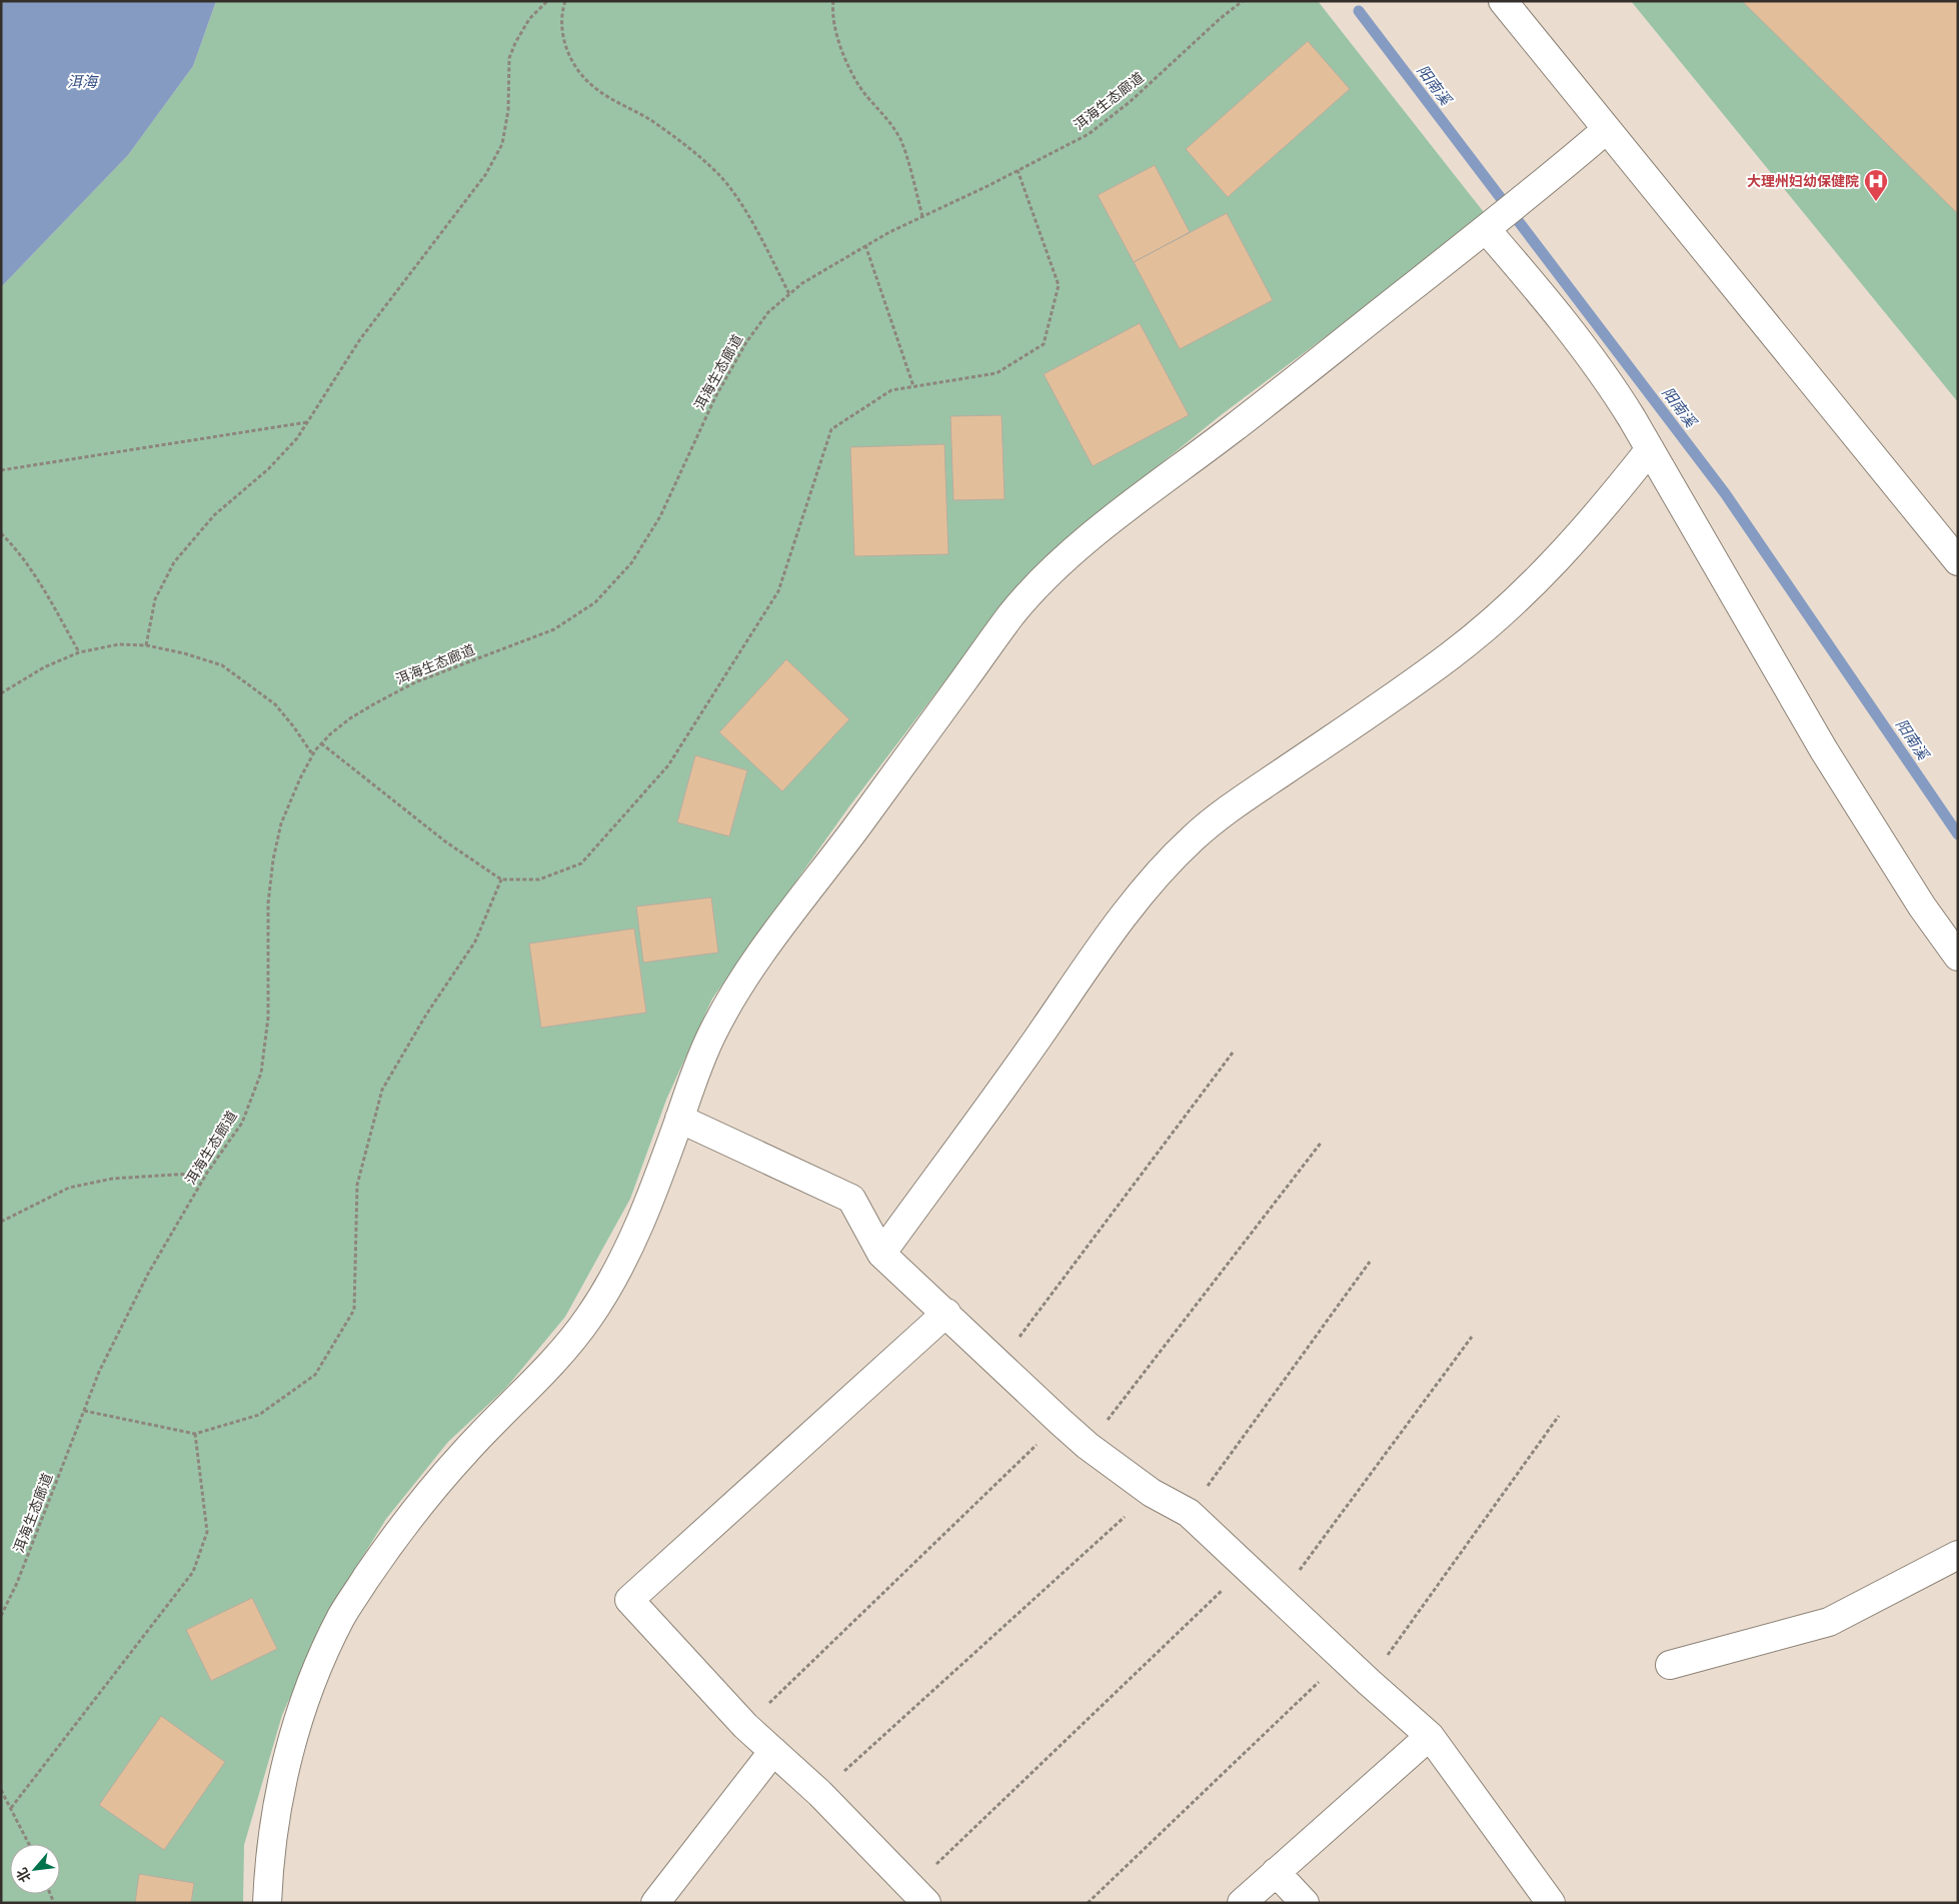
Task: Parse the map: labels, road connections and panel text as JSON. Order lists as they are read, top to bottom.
{
  "streets": {
    "path": ["洱海生态廊道"]
  },
  "water": ["洱海", "阳南溪"],
  "places": {
    "hospital": ["大理州妇幼保健院"]
  },
  "north": "bottom left"
}
